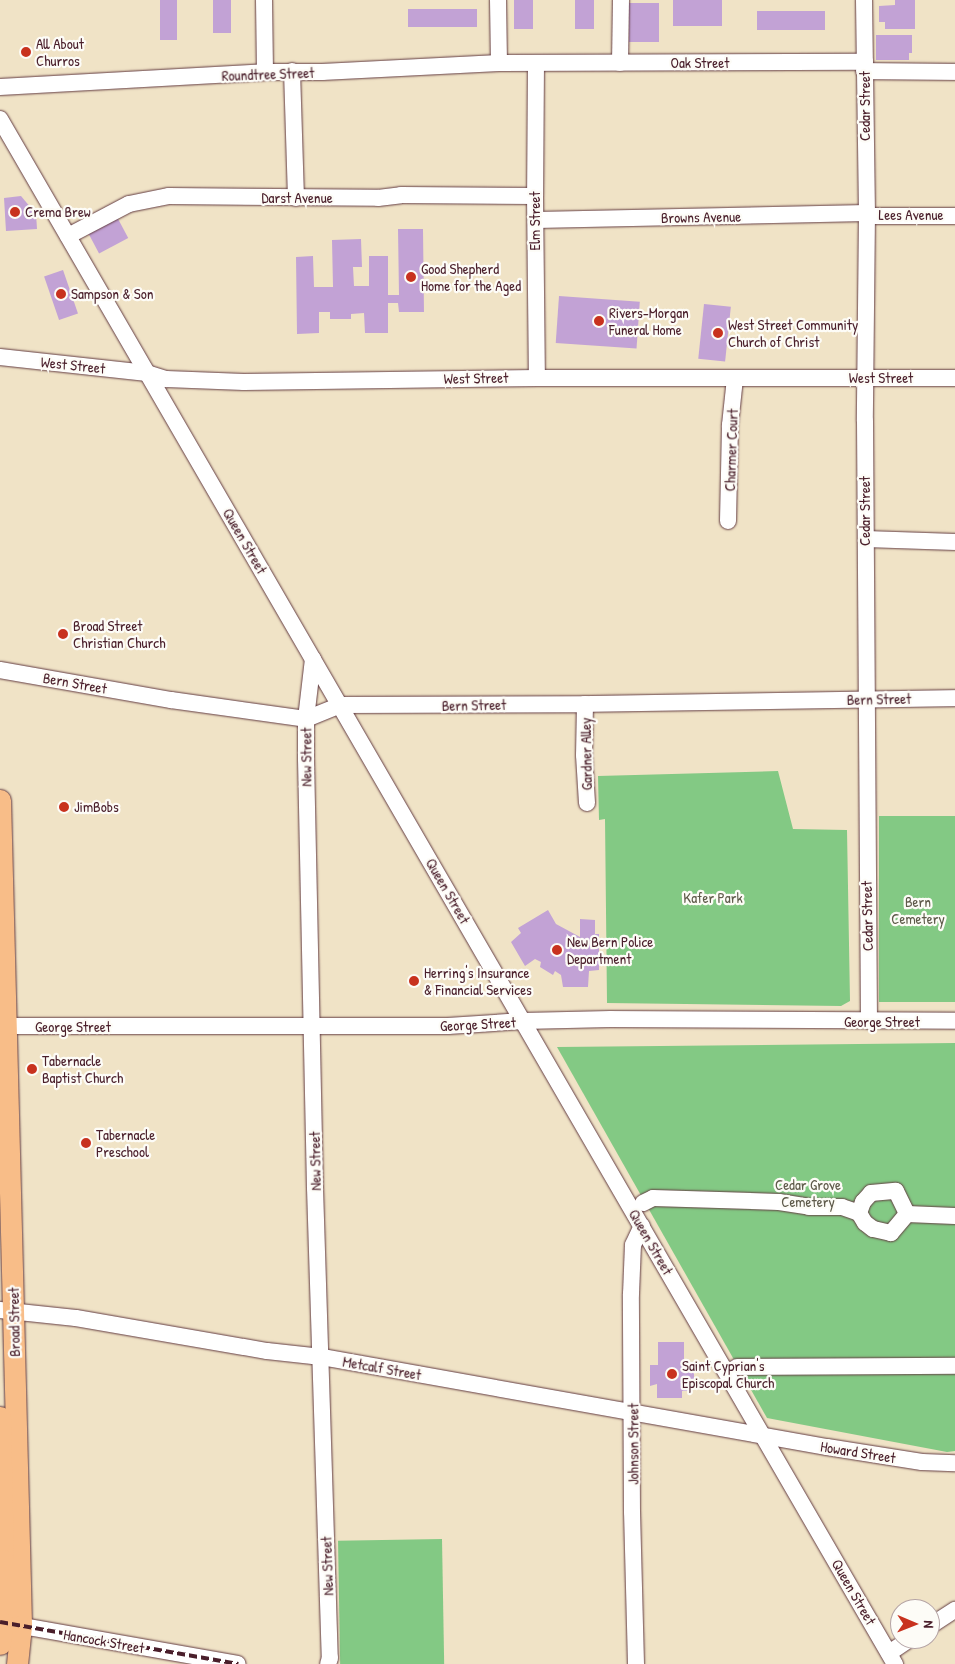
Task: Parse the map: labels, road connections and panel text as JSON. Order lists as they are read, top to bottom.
{
  "streets": {
    "main road": ["Broad Street"],
    "street": [
      "Oak Street",
      "Roundtree Street",
      "Cedar Street",
      "Darst Avenue",
      "Lees Avenue",
      "Browns Avenue",
      "Elm Street",
      "West Street",
      "Charmer Court",
      "Queen Street",
      "Bern Street",
      "Gardner Alley",
      "New Street",
      "George Street",
      "Metcalf Street",
      "Johnson Street",
      "Howard Street",
      "Hancock Street"
    ]
  },
  "crossings": [
    ["Oak Street", "Roundtree Street"],
    ["Oak Street", "Cedar Street"],
    ["Oak Street", "Elm Street"],
    ["Roundtree Street", "Elm Street"],
    ["Cedar Street", "Lees Avenue"],
    ["Cedar Street", "Browns Avenue"],
    ["Cedar Street", "West Street"],
    ["Cedar Street", "Bern Street"],
    ["Cedar Street", "George Street"],
    ["Darst Avenue", "Elm Street"],
    ["Darst Avenue", "Queen Street"],
    ["Lees Avenue", "Browns Avenue"],
    ["Browns Avenue", "Elm Street"],
    ["Elm Street", "West Street"],
    ["West Street", "Charmer Court"],
    ["West Street", "Queen Street"],
    ["Queen Street", "Bern Street"],
    ["Queen Street", "New Street"],
    ["Queen Street", "George Street"],
    ["Queen Street", "Metcalf Street"],
    ["Queen Street", "Johnson Street"],
    ["Queen Street", "Howard Street"],
    ["Bern Street", "Gardner Alley"],
    ["Bern Street", "New Street"],
    ["New Street", "George Street"],
    ["New Street", "Metcalf Street"],
    ["George Street", "Broad Street"],
    ["Broad Street", "Metcalf Street"],
    ["Broad Street", "Hancock Street"],
    ["Metcalf Street", "Johnson Street"],
    ["Metcalf Street", "Howard Street"]
  ],
  "parks": ["Kafer Park", "Bern Cemetery", "Cedar Grove Cemetery"],
  "places": [
    "All About Churros",
    "Crema Brew",
    "Good Shepherd Home for the Aged",
    "Sampson & Son",
    "Rivers-Morgan Funeral Home",
    "West Street Community Church of Christ",
    "Broad Street Christian Church",
    "JimBobs",
    "New Bern Police Department",
    "Herring's Insurance & Financial Services",
    "Tabernacle Baptist Church",
    "Tabernacle Preschool",
    "Saint Cyprian's Episcopal Church"
  ],
  "north": "right"
}
